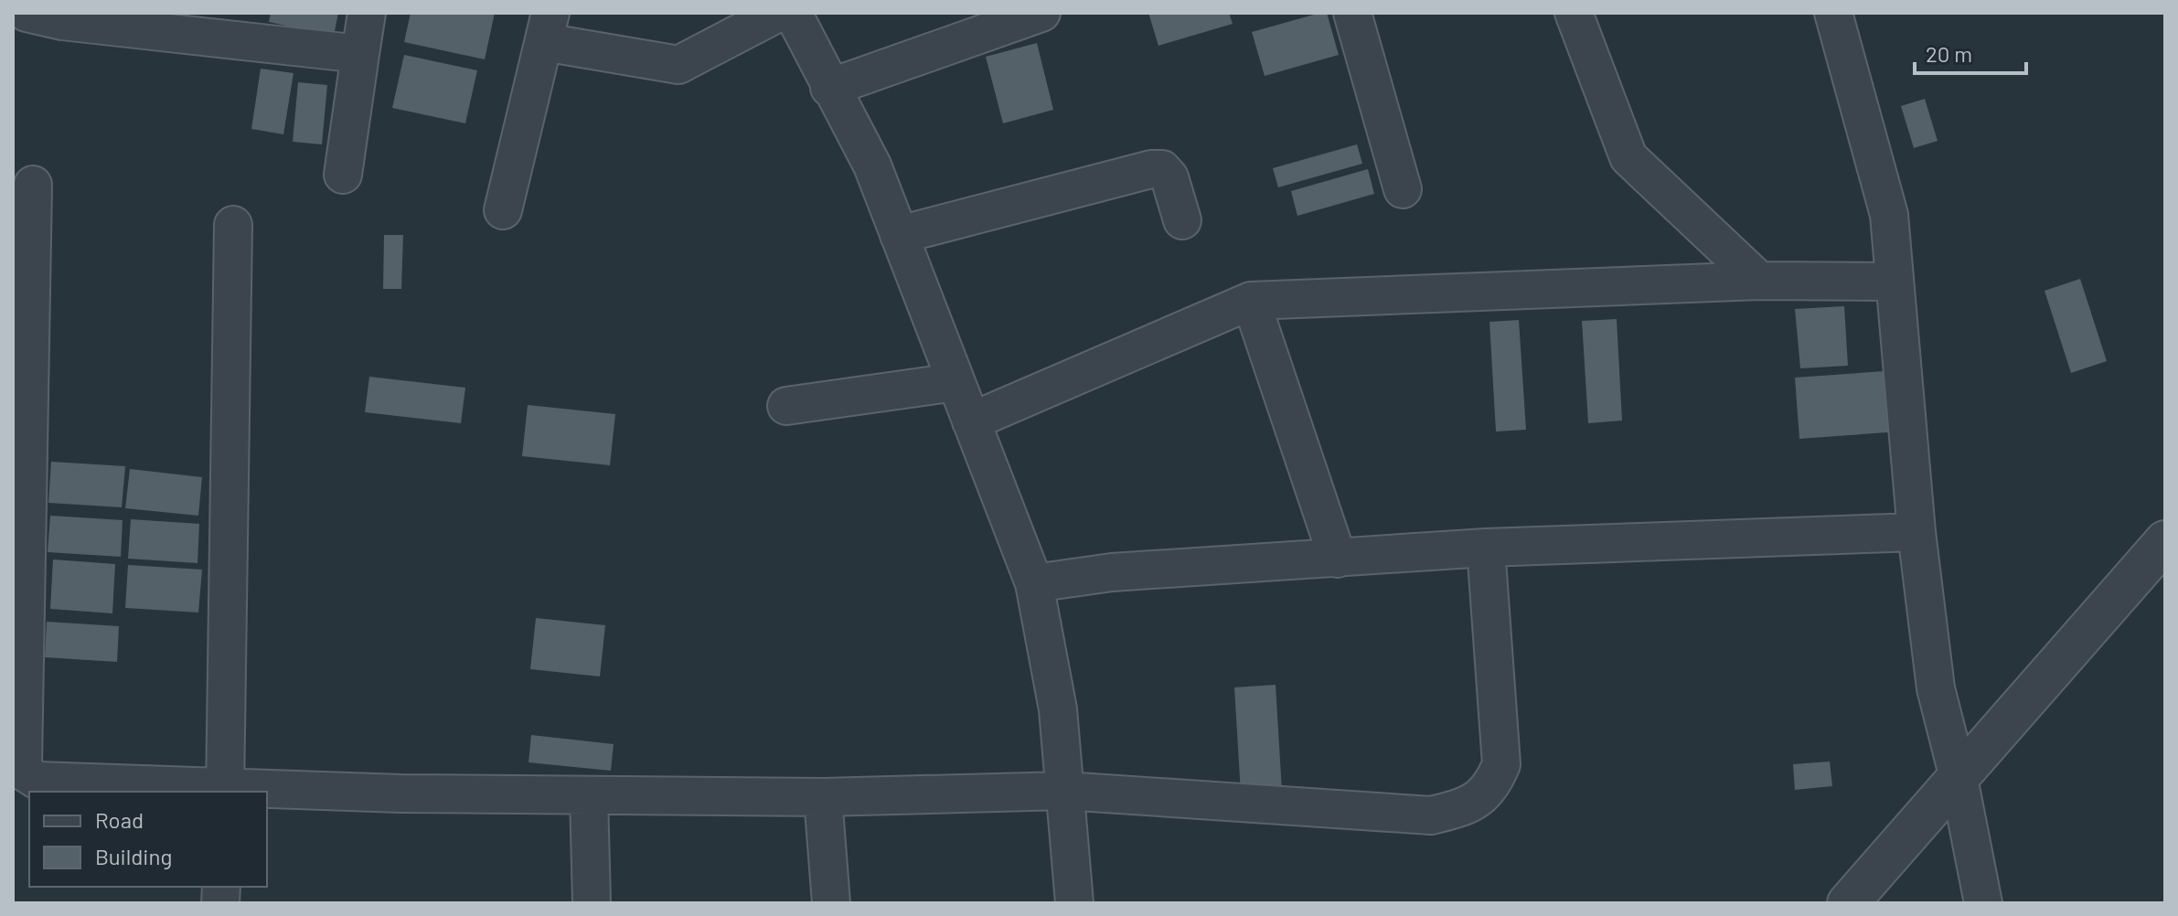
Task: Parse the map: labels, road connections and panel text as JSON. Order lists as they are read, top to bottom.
{
  "legend": ["Road", "Building"],
  "scale_bar": "20 m"
}
